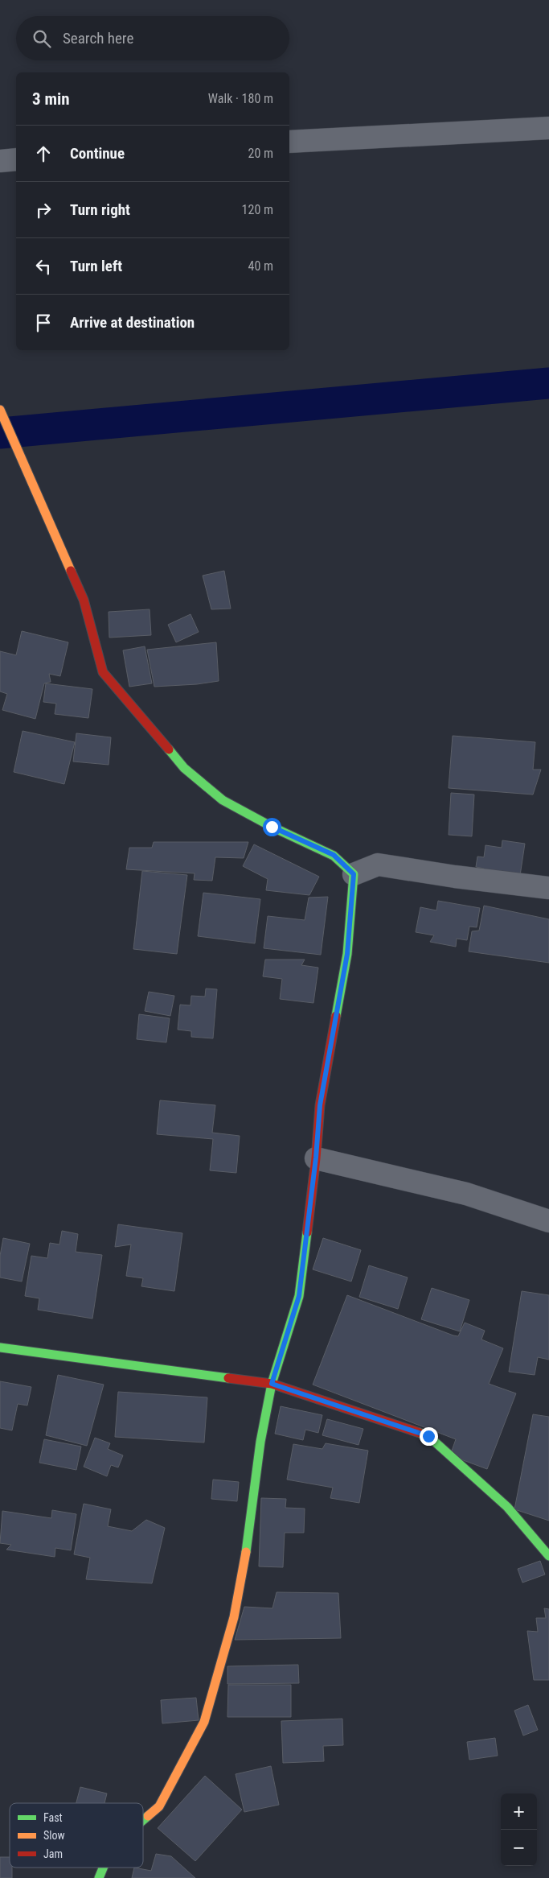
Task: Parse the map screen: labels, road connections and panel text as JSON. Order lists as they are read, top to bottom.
{
  "legend": ["Fast", "Slow", "Jam"],
  "page": {
    "search": "Search here",
    "heading": ["3 min", "Walk · 180 m"],
    "list": [
      ["Continue", "20 m"],
      ["Turn right", "120 m"],
      ["Turn left", "40 m"],
      "Arrive at destination"
    ],
    "map_buttons": ["+", "−"]
  }
}
